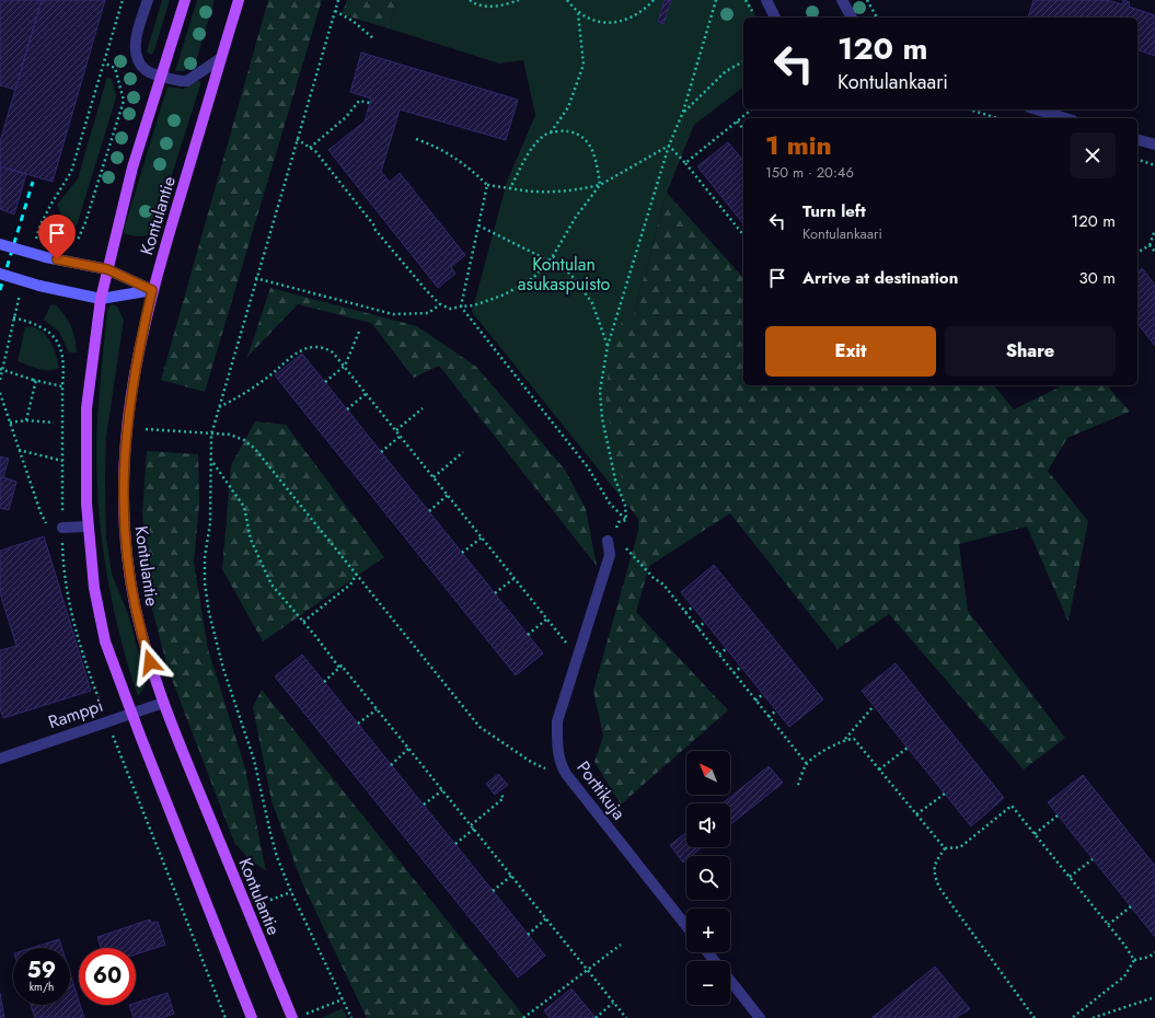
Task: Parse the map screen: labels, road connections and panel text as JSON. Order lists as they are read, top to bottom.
{
  "streets": {
    "main road": ["Kontulantie"],
    "street": ["Ramppi", "Porttikuja"]
  },
  "crossings": [
    ["Kontulantie", "Ramppi"]
  ],
  "parks": ["Kontulan asukaspuisto"],
  "north": "top left",
  "page": {
    "turn": ["120 m", "Kontulankaari"],
    "heading": ["1 min", "150 m · 20:46"],
    "list": [
      {
        "name": "Turn left",
        "note": "Kontulankaari",
        "value": "120 m"
      },
      {
        "name": "Arrive at destination",
        "value": "30 m"
      }
    ],
    "buttons": ["Exit", "Share"],
    "map_buttons": ["+", "−"],
    "speed": "59 km/h",
    "limit": "60"
  }
}
